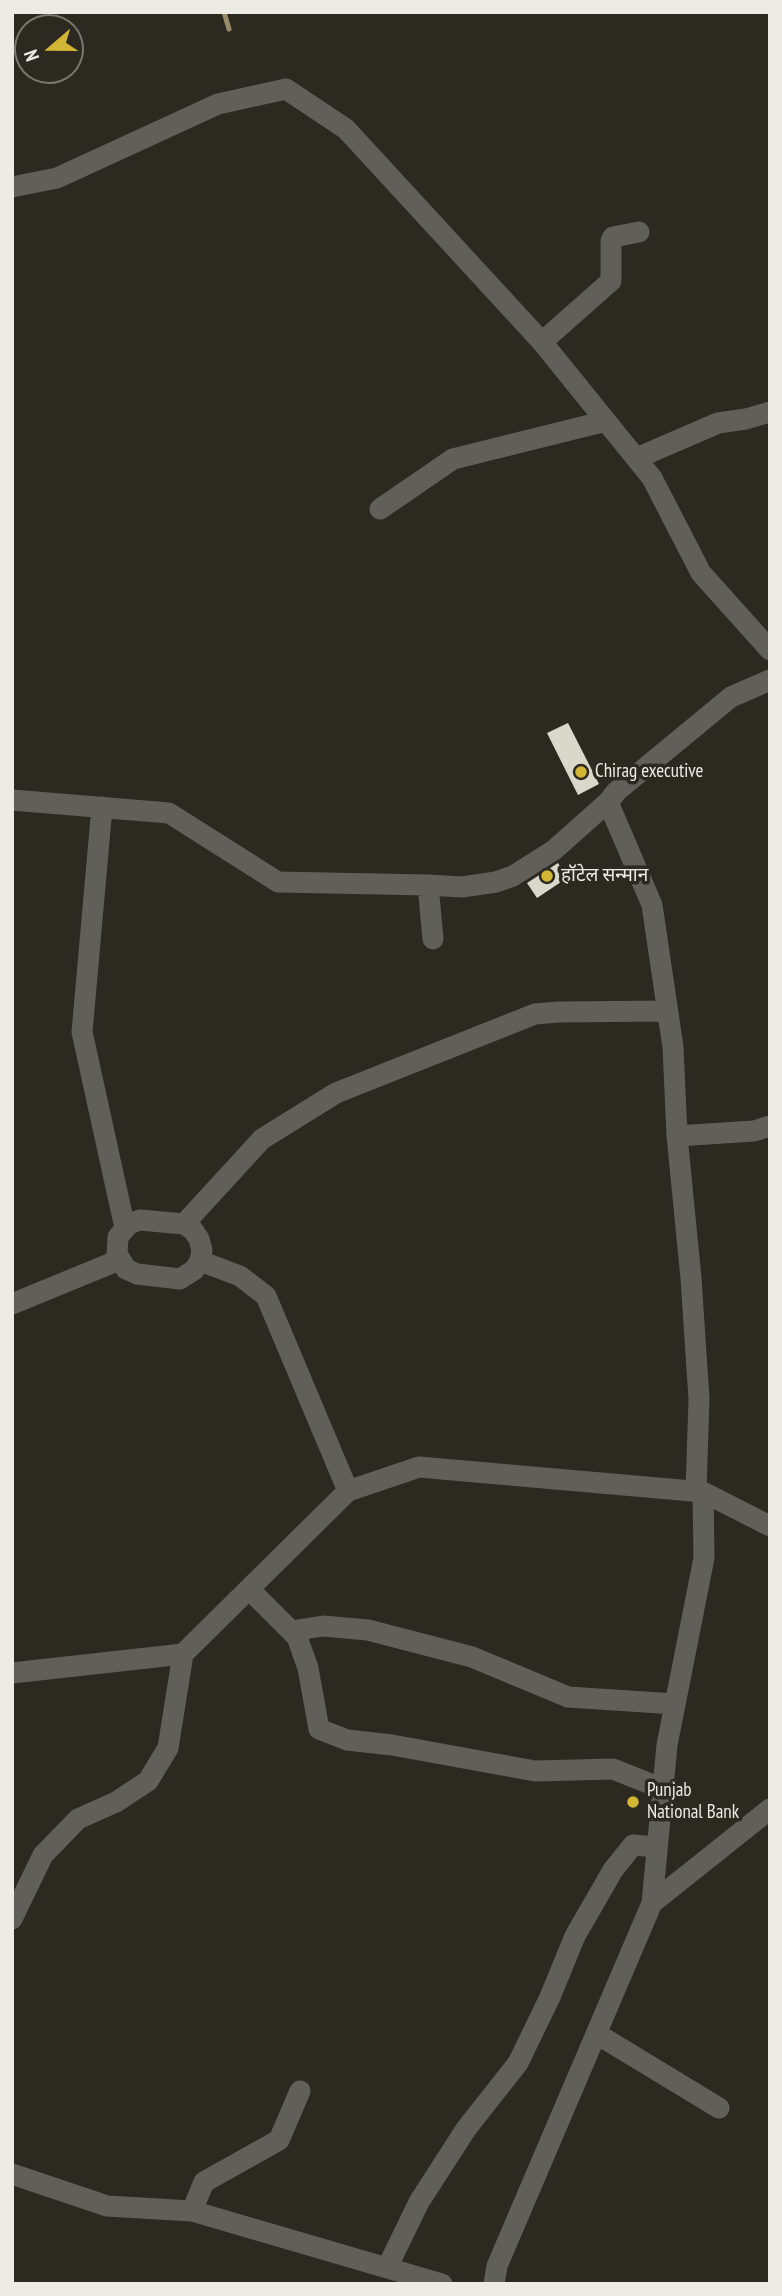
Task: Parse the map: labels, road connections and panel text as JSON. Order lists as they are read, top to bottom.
{
  "places": ["Chirag executive", "हॉटेल सन्मान", "Punjab National Bank"],
  "north": "left"
}
